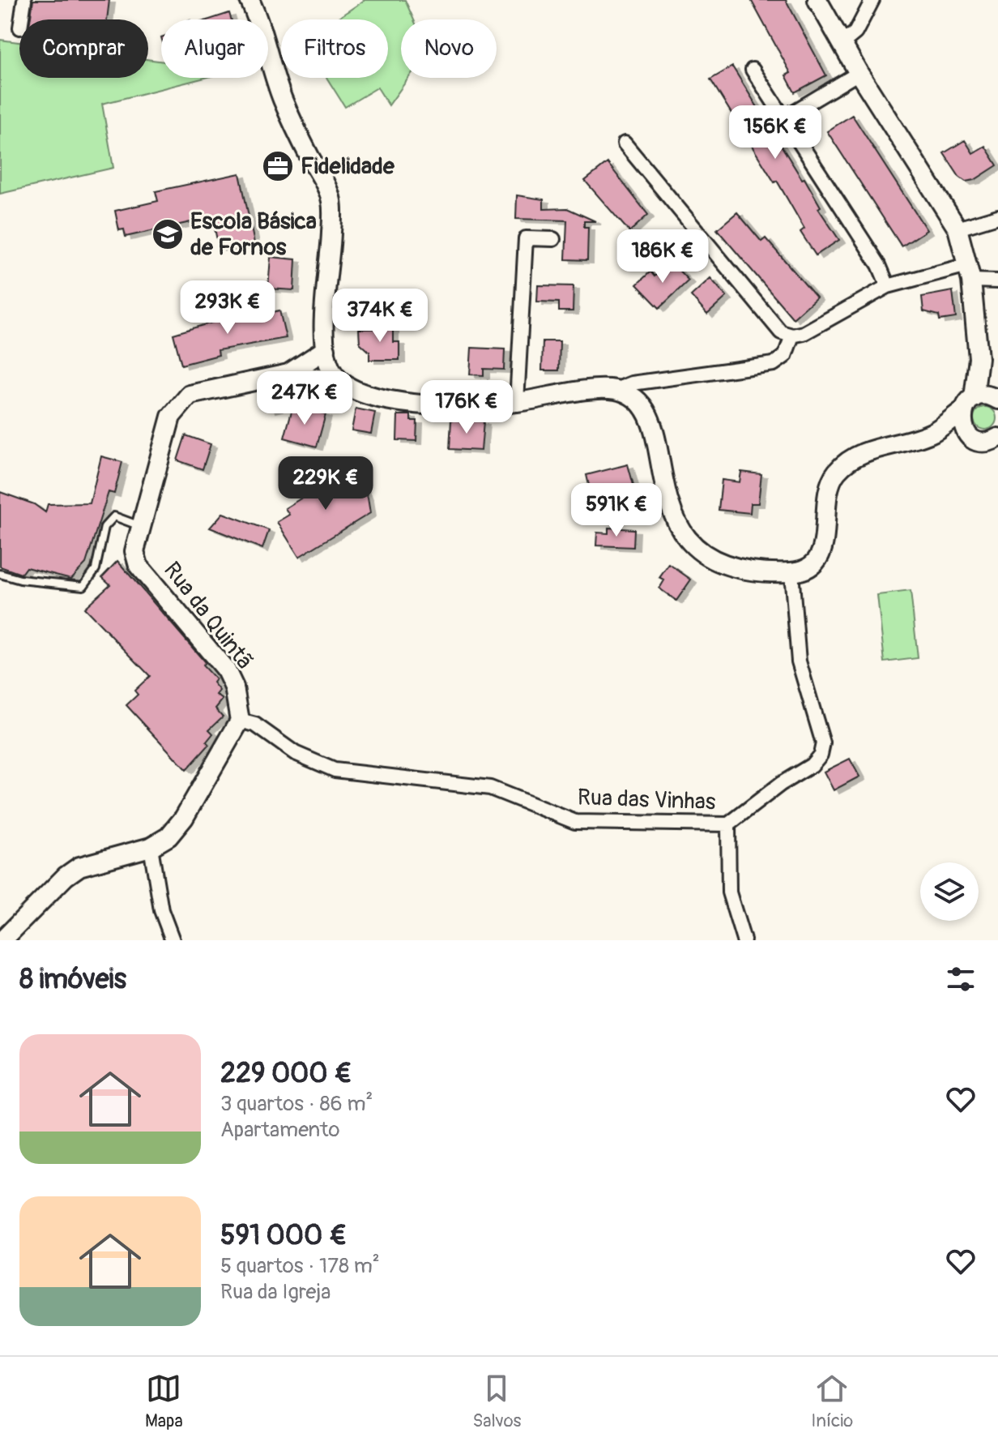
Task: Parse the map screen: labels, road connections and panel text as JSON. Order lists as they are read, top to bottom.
{
  "streets": {
    "main road": ["Rua da Quintã"],
    "street": ["Rua das Vinhas"]
  },
  "crossings": [
    ["Rua da Quintã", "Rua das Vinhas"]
  ],
  "places": {
    "office": ["Fidelidade"],
    "school or university": ["Escola Básica de Fornos"]
  },
  "page": {
    "chip": [
      "Comprar",
      "Alugar",
      "Filtros",
      "Novo"
    ],
    "price": [
      "156K €",
      "186K €",
      "293K €",
      "374K €",
      "247K €",
      "176K €",
      "229K €",
      "591K €"
    ],
    "heading": "8 imóveis",
    "list": [
      {
        "name": "229 000 €",
        "note": "3 quartos · 86 m² · Apartamento"
      },
      {
        "name": "591 000 €",
        "note": "5 quartos · 178 m² · Rua da Igreja"
      }
    ],
    "tabs": ["Mapa", "Salvos", "Início"]
  }
}
